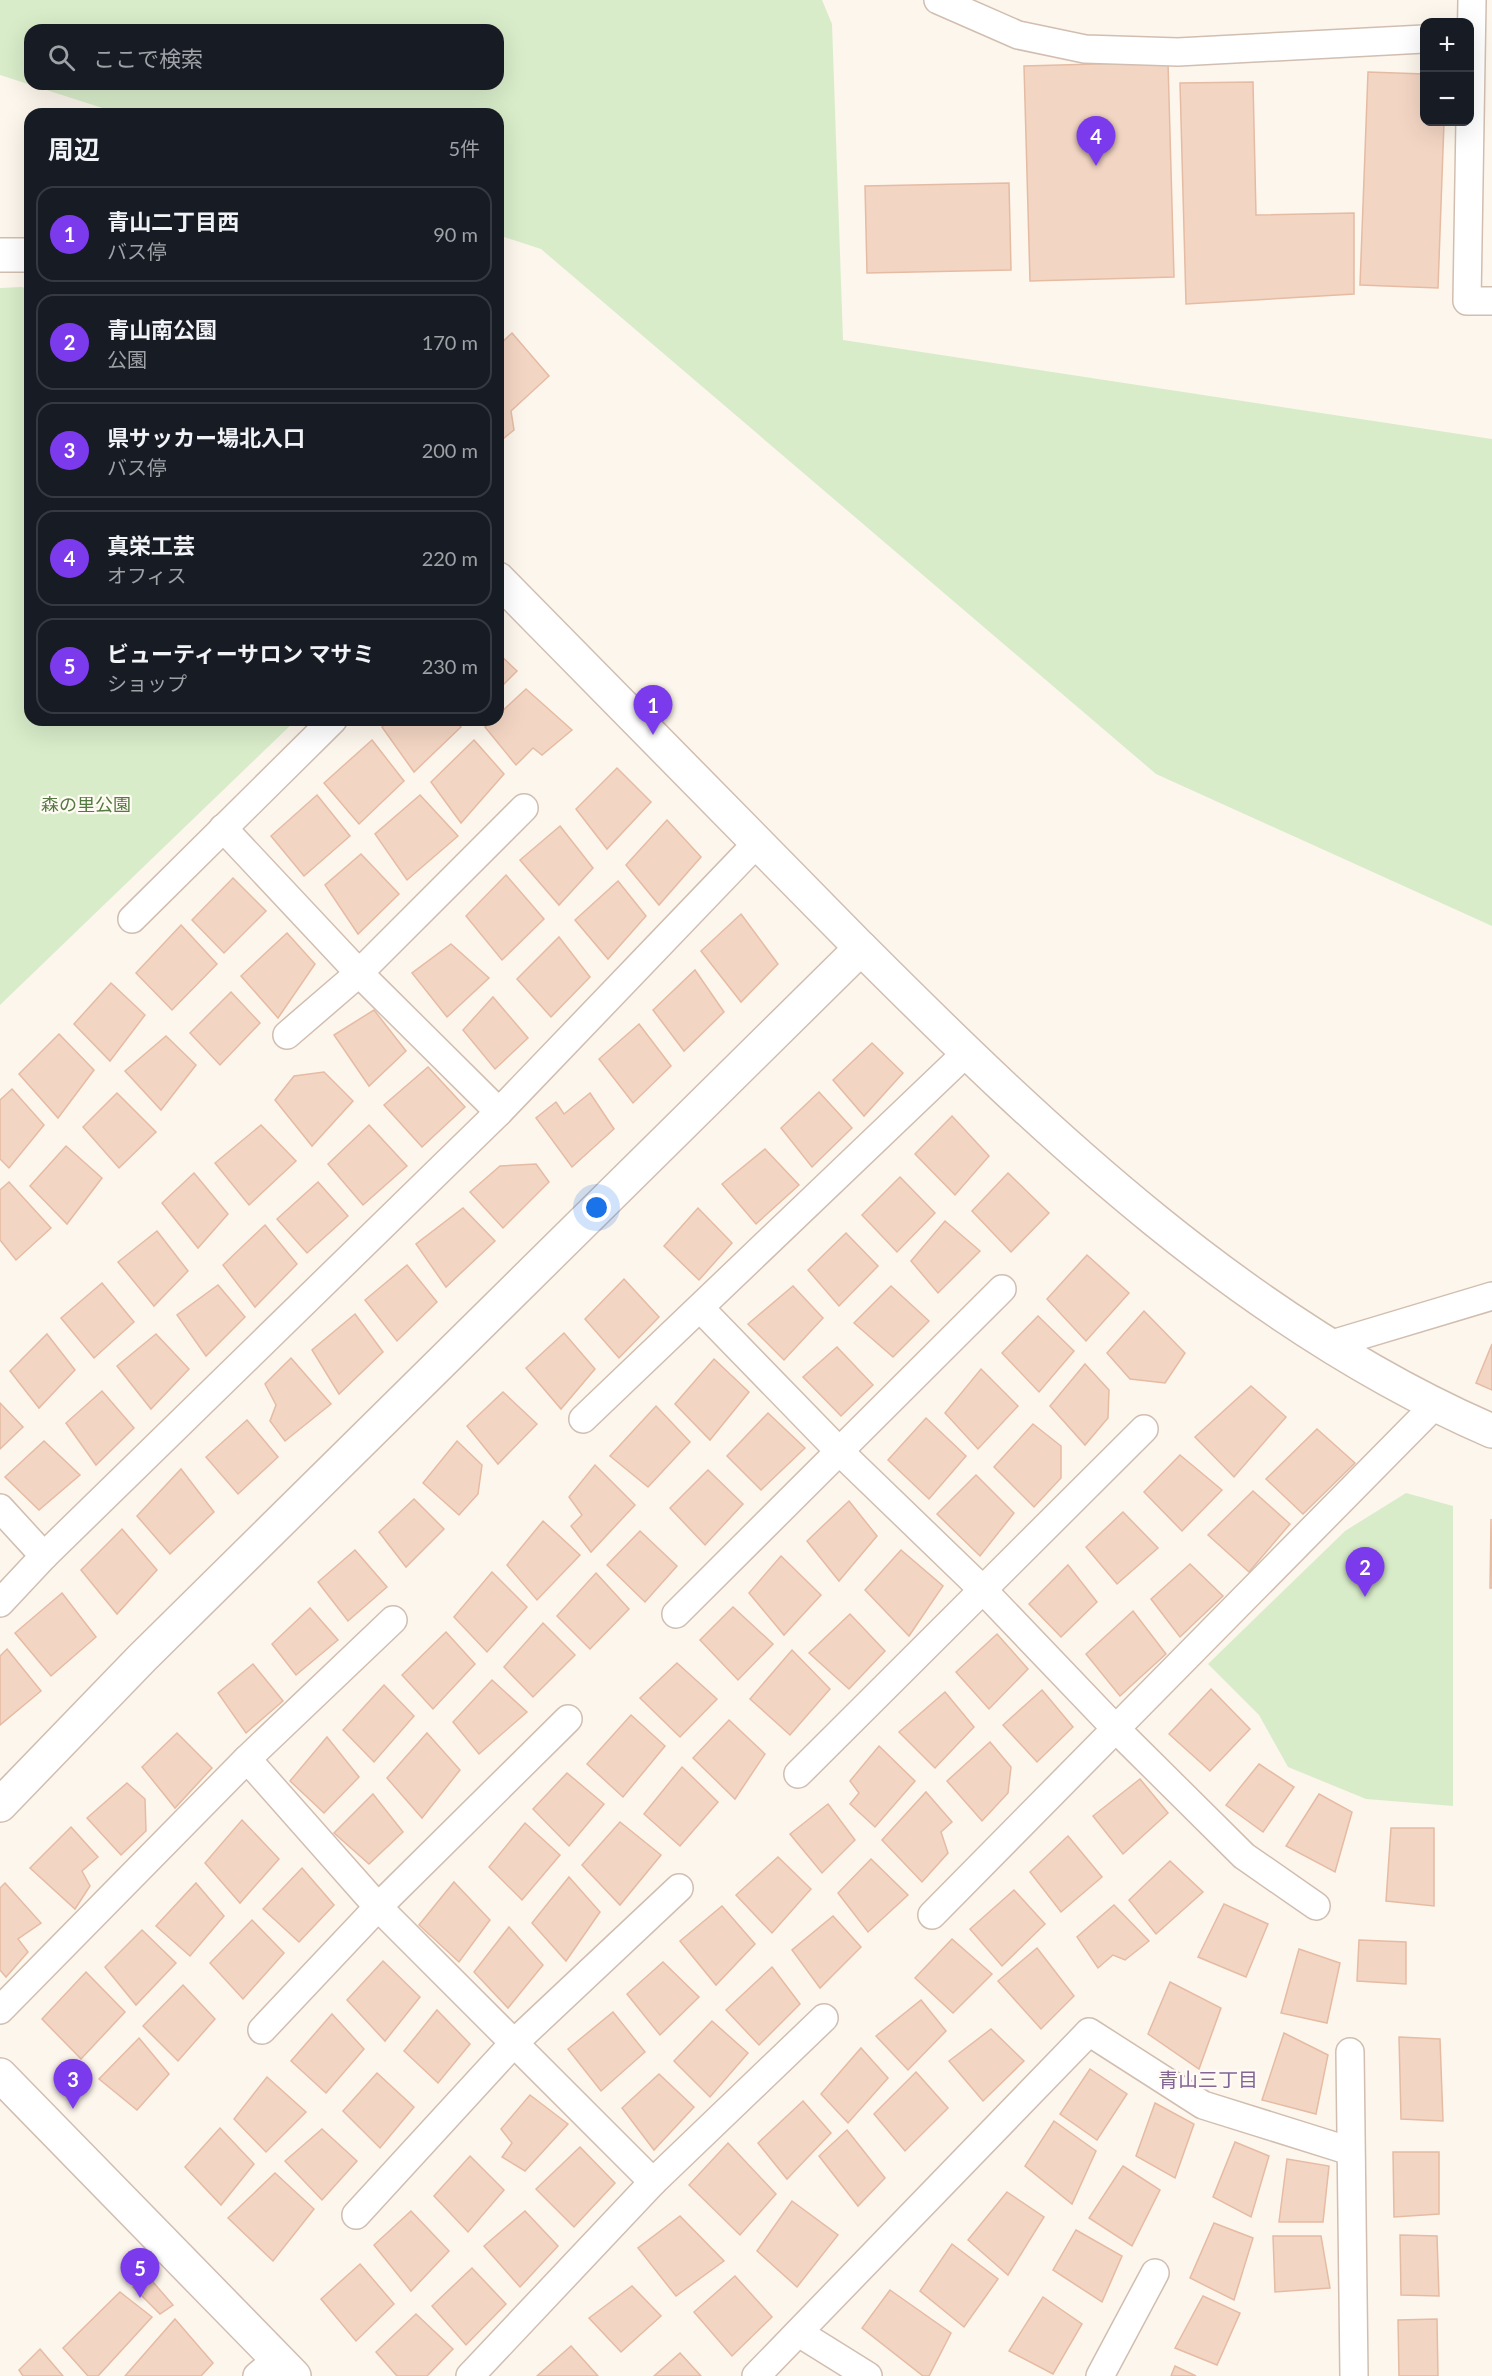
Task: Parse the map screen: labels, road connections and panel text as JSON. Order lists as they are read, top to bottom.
{
  "districts": ["青山三丁目"],
  "parks": ["森の里公園"],
  "page": {
    "map_buttons": ["+", "−"],
    "search": "ここで検索",
    "heading": ["周辺", "5件"],
    "pins": [
      "4",
      "1",
      "2",
      "3",
      "5"
    ],
    "list": [
      {
        "mark": "1",
        "name": "青山二丁目西",
        "note": "バス停",
        "value": "90 m"
      },
      {
        "mark": "2",
        "name": "青山南公園",
        "note": "公園",
        "value": "170 m"
      },
      {
        "mark": "3",
        "name": "県サッカー場北入口",
        "note": "バス停",
        "value": "200 m"
      },
      {
        "mark": "4",
        "name": "真栄工芸",
        "note": "オフィス",
        "value": "220 m"
      },
      {
        "mark": "5",
        "name": "ビューティーサロン マサミ",
        "note": "ショップ",
        "value": "230 m"
      }
    ]
  }
}
